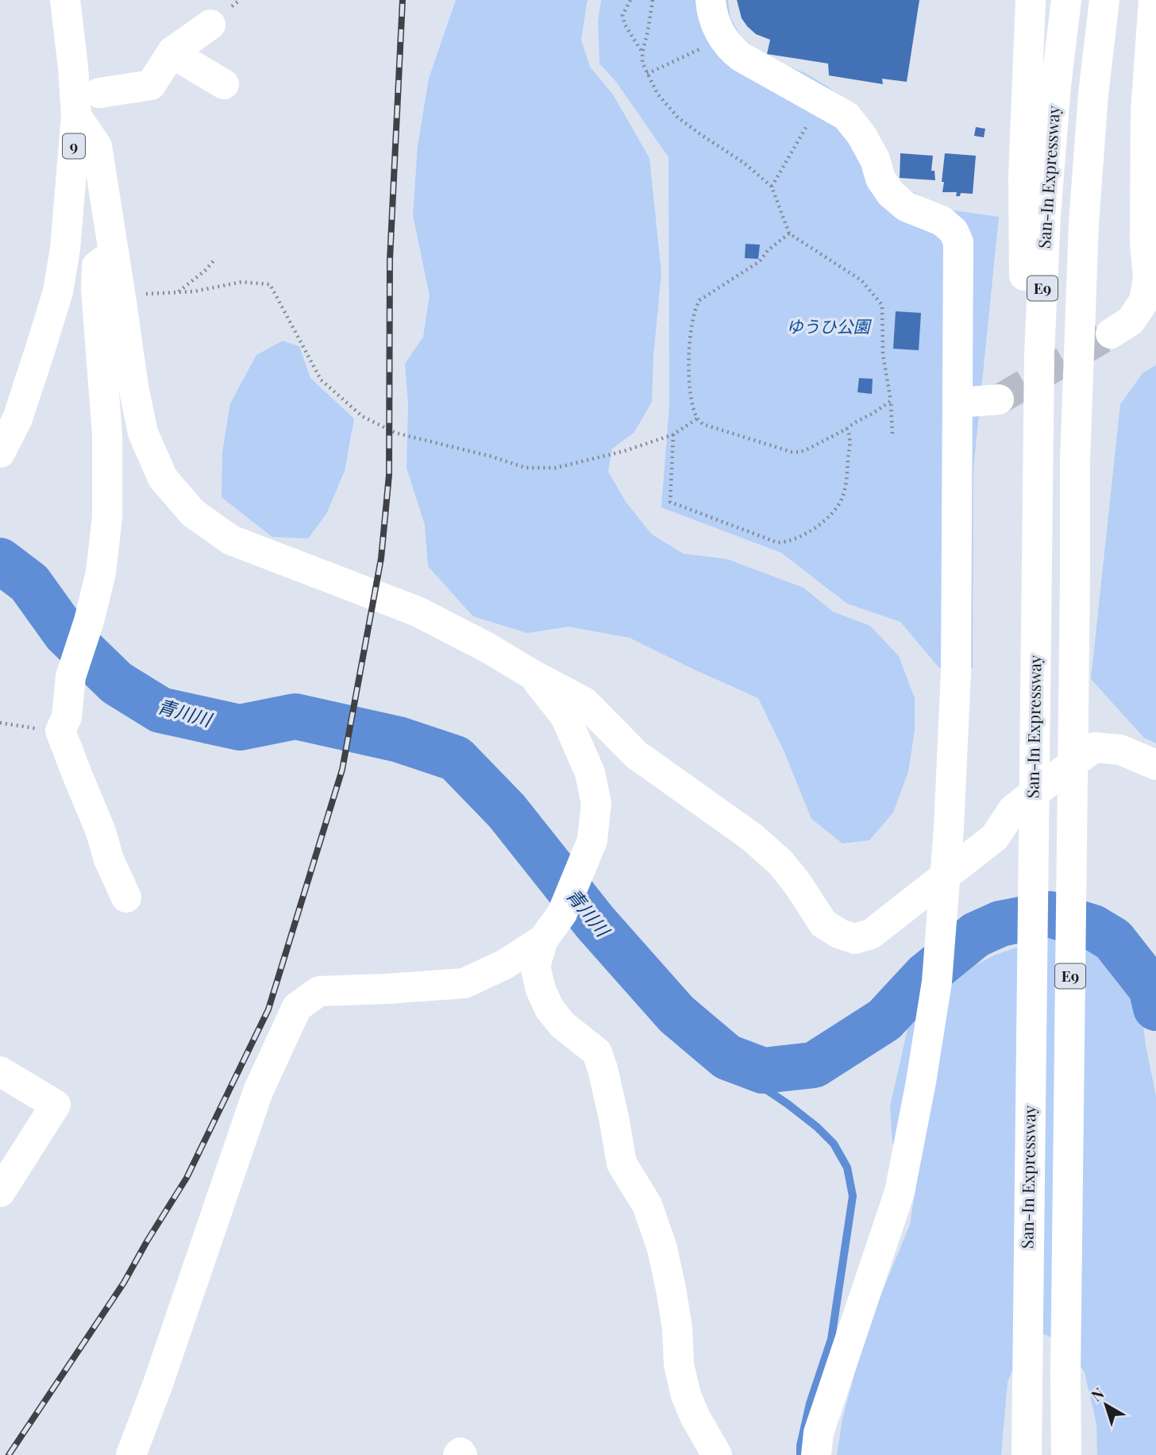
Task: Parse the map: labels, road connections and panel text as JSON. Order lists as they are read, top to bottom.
{
  "streets": {
    "main road": ["9", "San-In Expressway", "E9"]
  },
  "water": ["青川川"],
  "parks": ["ゆうひ公園"],
  "north": "top left"
}
